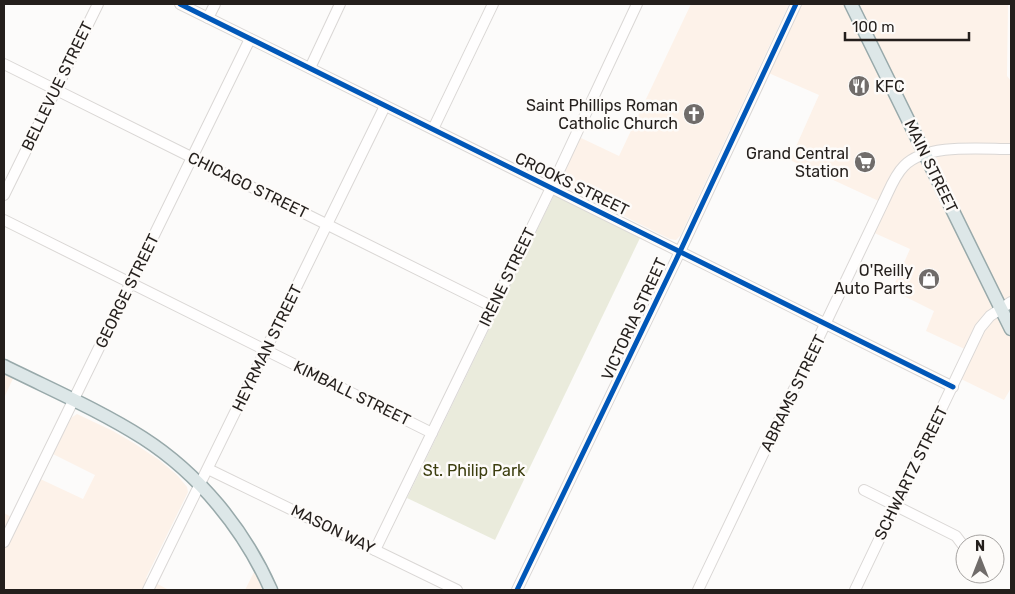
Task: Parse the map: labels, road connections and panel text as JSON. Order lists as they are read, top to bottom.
{
  "streets": {
    "main road": ["MAIN STREET"],
    "street": [
      "BELLEVUE STREET",
      "CROOKS STREET",
      "CHICAGO STREET",
      "IRENE STREET",
      "GEORGE STREET",
      "VICTORIA STREET",
      "HEYRMAN STREET",
      "KIMBALL STREET",
      "ABRAMS STREET",
      "SCHWARTZ STREET",
      "MASON WAY"
    ]
  },
  "crossings": [
    ["BELLEVUE STREET", "CHICAGO STREET"],
    ["MAIN STREET", "ABRAMS STREET"],
    ["MAIN STREET", "SCHWARTZ STREET"],
    ["CROOKS STREET", "IRENE STREET"],
    ["CROOKS STREET", "GEORGE STREET"],
    ["CROOKS STREET", "VICTORIA STREET"],
    ["CROOKS STREET", "HEYRMAN STREET"],
    ["CROOKS STREET", "ABRAMS STREET"],
    ["CROOKS STREET", "SCHWARTZ STREET"],
    ["CHICAGO STREET", "IRENE STREET"],
    ["CHICAGO STREET", "GEORGE STREET"],
    ["CHICAGO STREET", "HEYRMAN STREET"],
    ["IRENE STREET", "KIMBALL STREET"],
    ["IRENE STREET", "MASON WAY"],
    ["GEORGE STREET", "KIMBALL STREET"],
    ["HEYRMAN STREET", "KIMBALL STREET"],
    ["HEYRMAN STREET", "MASON WAY"]
  ],
  "parks": ["St. Philip Park"],
  "places": {
    "restaurant": ["KFC"],
    "church": ["Saint Phillips Roman Catholic Church"],
    "supermarket": ["Grand Central Station"],
    "shop": ["O'Reilly Auto Parts"]
  },
  "scale_bar": "100 m",
  "north": "top"
}
